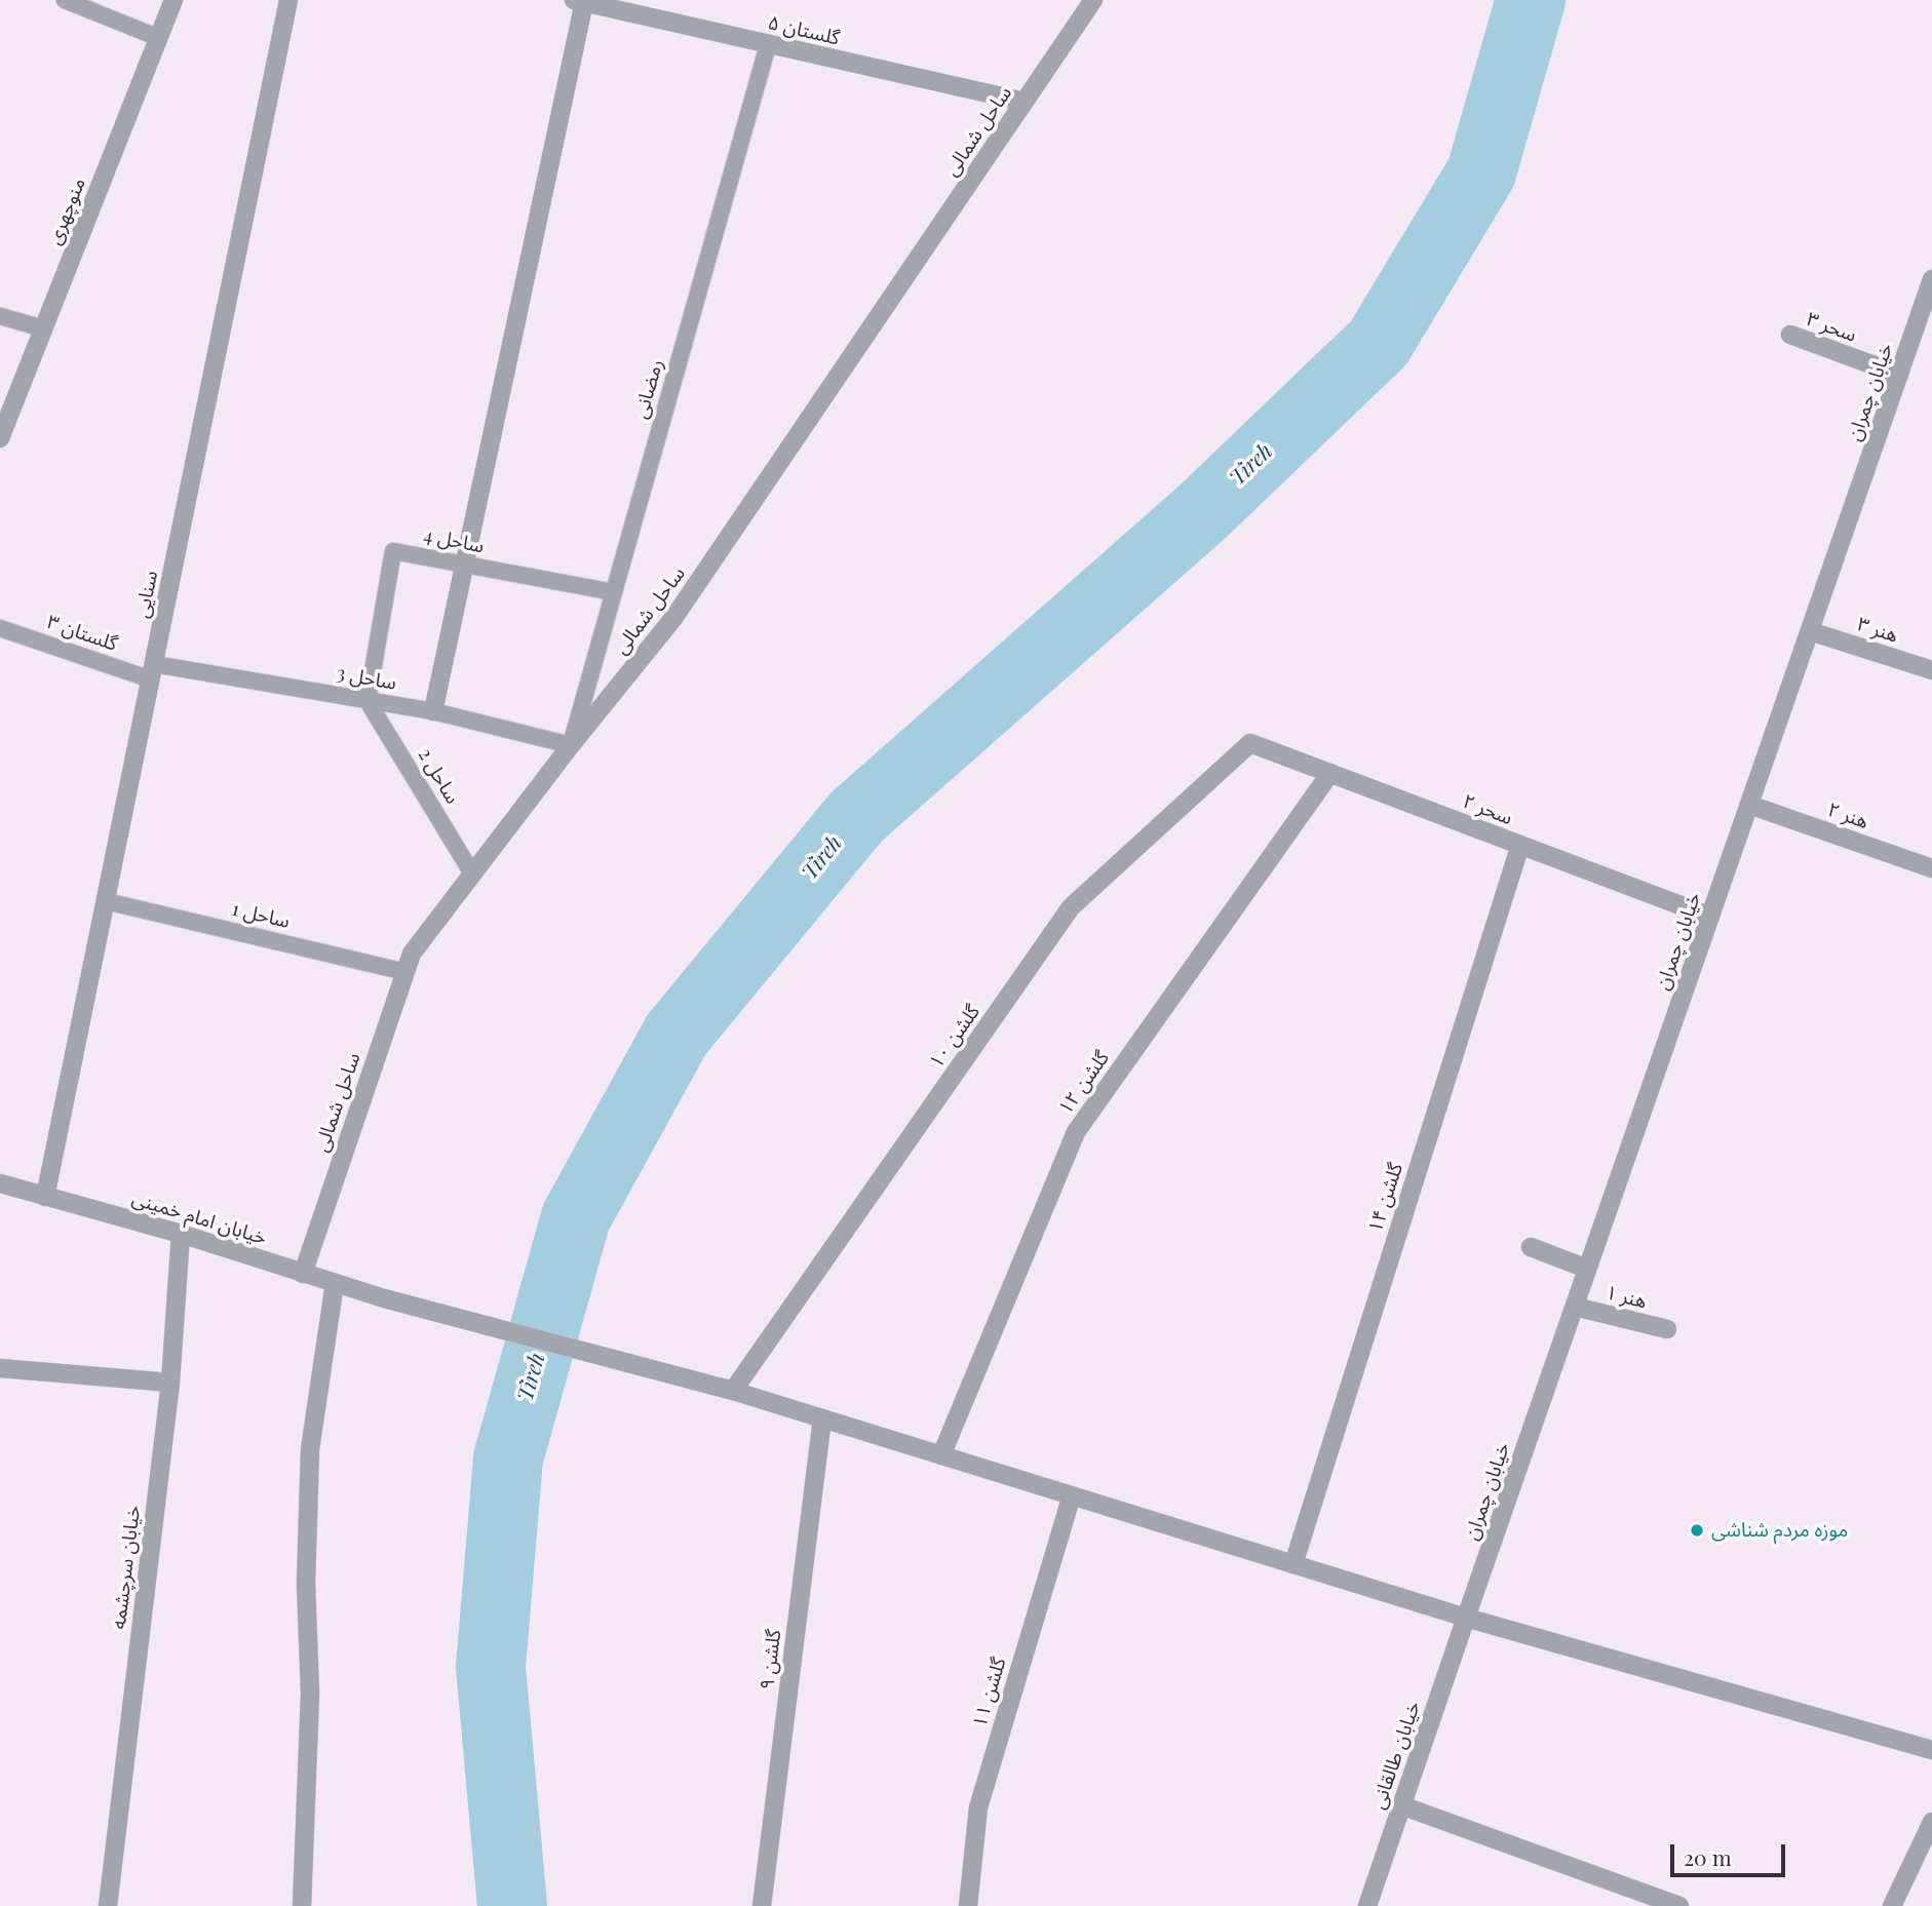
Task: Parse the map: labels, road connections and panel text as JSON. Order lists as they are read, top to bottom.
{
  "streets": {
    "street": [
      "گلستان ۵",
      "ساحل شمالی",
      "منوچهری",
      "سحر ۳",
      "خیابان چمران",
      "سنایی",
      "هنر ۳",
      "سحر ۲",
      "هنر ۲",
      "گلشن ۱۰",
      "گلشن ۱۲",
      "گلشن ۱۴",
      "خیابان امام خمینی",
      "هنر ۱",
      "خیابان سرچشمه",
      "گلشن ۹",
      "گلشن ۱۱",
      "خیابان طالقانی"
    ],
    "lane": [
      "رمضانی",
      "ساحل 4",
      "گلستان ۳",
      "ساحل 3",
      "ساحل 2",
      "ساحل 1"
    ]
  },
  "crossings": [
    ["گلستان ۵", "ساحل شمالی"],
    ["گلستان ۵", "رمضانی"],
    ["ساحل شمالی", "رمضانی"],
    ["ساحل شمالی", "ساحل 3"],
    ["ساحل شمالی", "ساحل 2"],
    ["ساحل شمالی", "ساحل 1"],
    ["ساحل شمالی", "خیابان امام خمینی"],
    ["سحر ۳", "خیابان چمران"],
    ["رمضانی", "ساحل 4"],
    ["رمضانی", "ساحل 3"],
    ["خیابان چمران", "هنر ۳"],
    ["خیابان چمران", "سحر ۲"],
    ["خیابان چمران", "هنر ۲"],
    ["خیابان چمران", "خیابان امام خمینی"],
    ["خیابان چمران", "هنر ۱"],
    ["خیابان چمران", "خیابان طالقانی"],
    ["ساحل 4", "ساحل 3"],
    ["ساحل 4", "ساحل 2"],
    ["سنایی", "گلستان ۳"],
    ["سنایی", "ساحل 3"],
    ["سنایی", "ساحل 1"],
    ["سنایی", "خیابان امام خمینی"],
    ["گلستان ۳", "ساحل 3"],
    ["ساحل 3", "ساحل 2"],
    ["سحر ۲", "گلشن ۱۰"],
    ["سحر ۲", "گلشن ۱۲"],
    ["سحر ۲", "گلشن ۱۴"],
    ["گلشن ۱۰", "خیابان امام خمینی"],
    ["گلشن ۱۲", "خیابان امام خمینی"],
    ["گلشن ۱۴", "خیابان امام خمینی"],
    ["خیابان امام خمینی", "خیابان سرچشمه"],
    ["خیابان امام خمینی", "گلشن ۹"],
    ["خیابان امام خمینی", "گلشن ۱۱"],
    ["خیابان امام خمینی", "خیابان طالقانی"]
  ],
  "water": ["Tireh"],
  "places": ["موزه مردم شناشی"],
  "scale_bar": "20 m"
}
